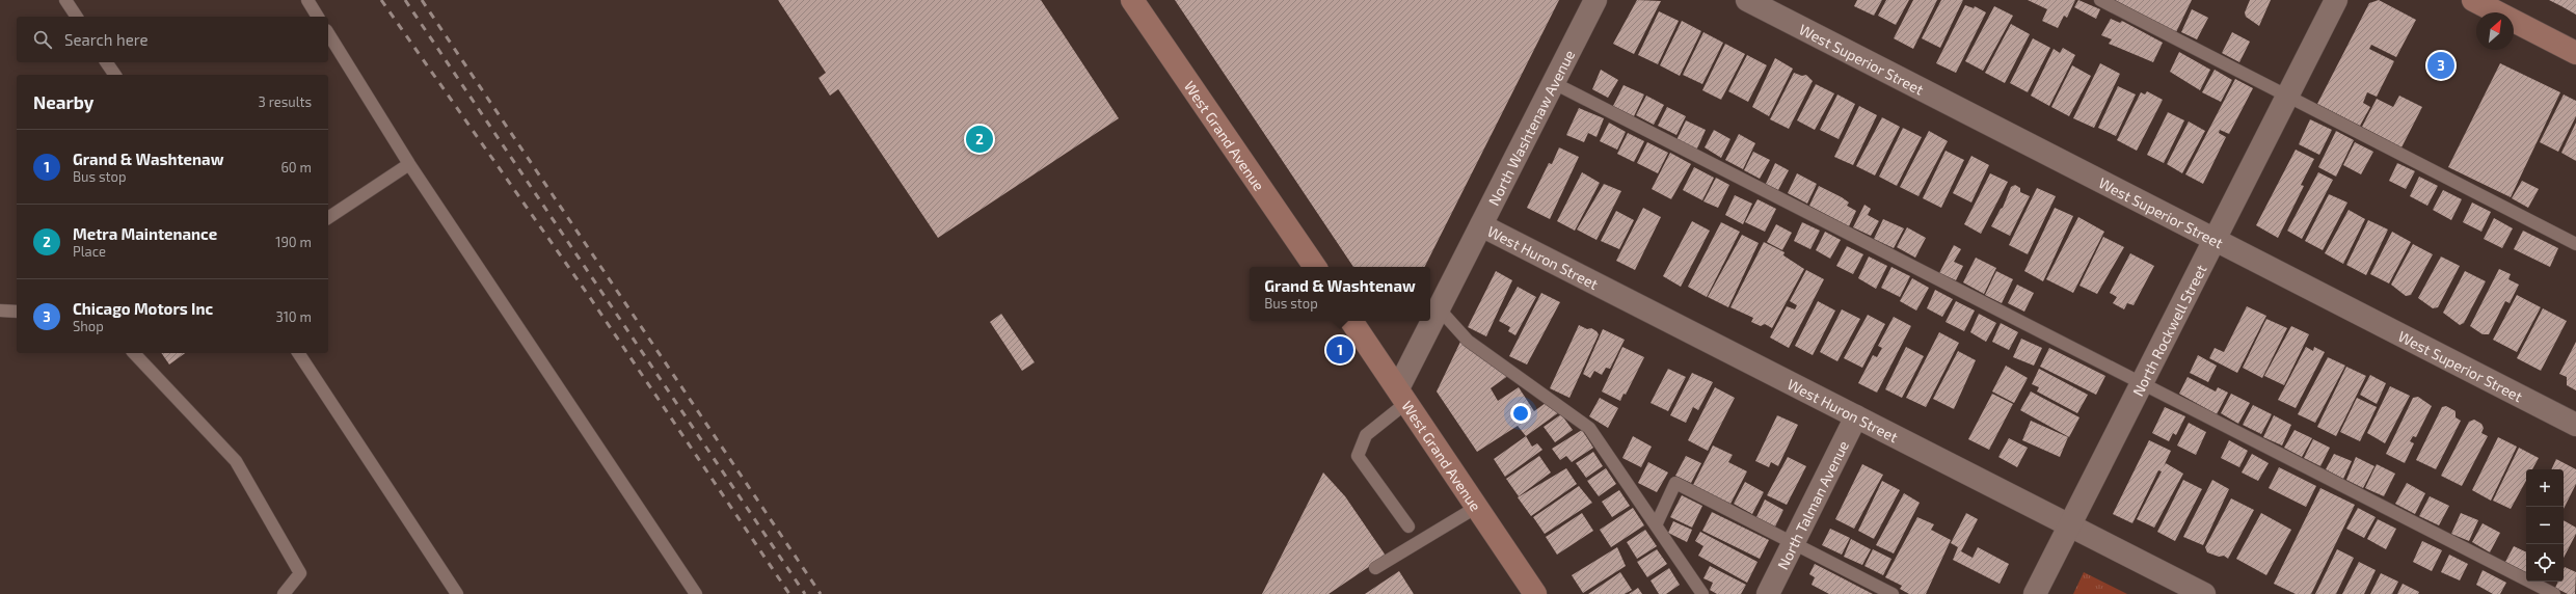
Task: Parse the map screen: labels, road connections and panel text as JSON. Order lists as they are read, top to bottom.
{
  "streets": {
    "main road": ["West Grand Avenue"],
    "street": [
      "West Superior Street",
      "North Washtenaw Avenue",
      "West Huron Street",
      "North Rockwell Street",
      "North Talman Avenue"
    ]
  },
  "crossings": [
    ["West Superior Street", "North Rockwell Street"],
    ["North Washtenaw Avenue", "West Grand Avenue"],
    ["North Washtenaw Avenue", "West Huron Street"],
    ["West Huron Street", "North Rockwell Street"],
    ["West Huron Street", "North Talman Avenue"]
  ],
  "north": "top right",
  "page": {
    "search": "Search here",
    "pins": ["3", "2", "1"],
    "heading": ["Nearby", "3 results"],
    "list": [
      {
        "mark": "1",
        "name": "Grand & Washtenaw",
        "note": "Bus stop",
        "value": "60 m"
      },
      {
        "mark": "2",
        "name": "Metra Maintenance",
        "note": "Place",
        "value": "190 m"
      },
      {
        "mark": "3",
        "name": "Chicago Motors Inc",
        "note": "Shop",
        "value": "310 m"
      }
    ],
    "popup": ["Grand & Washtenaw", "Bus stop"],
    "map_buttons": ["+", "−"]
  }
}
